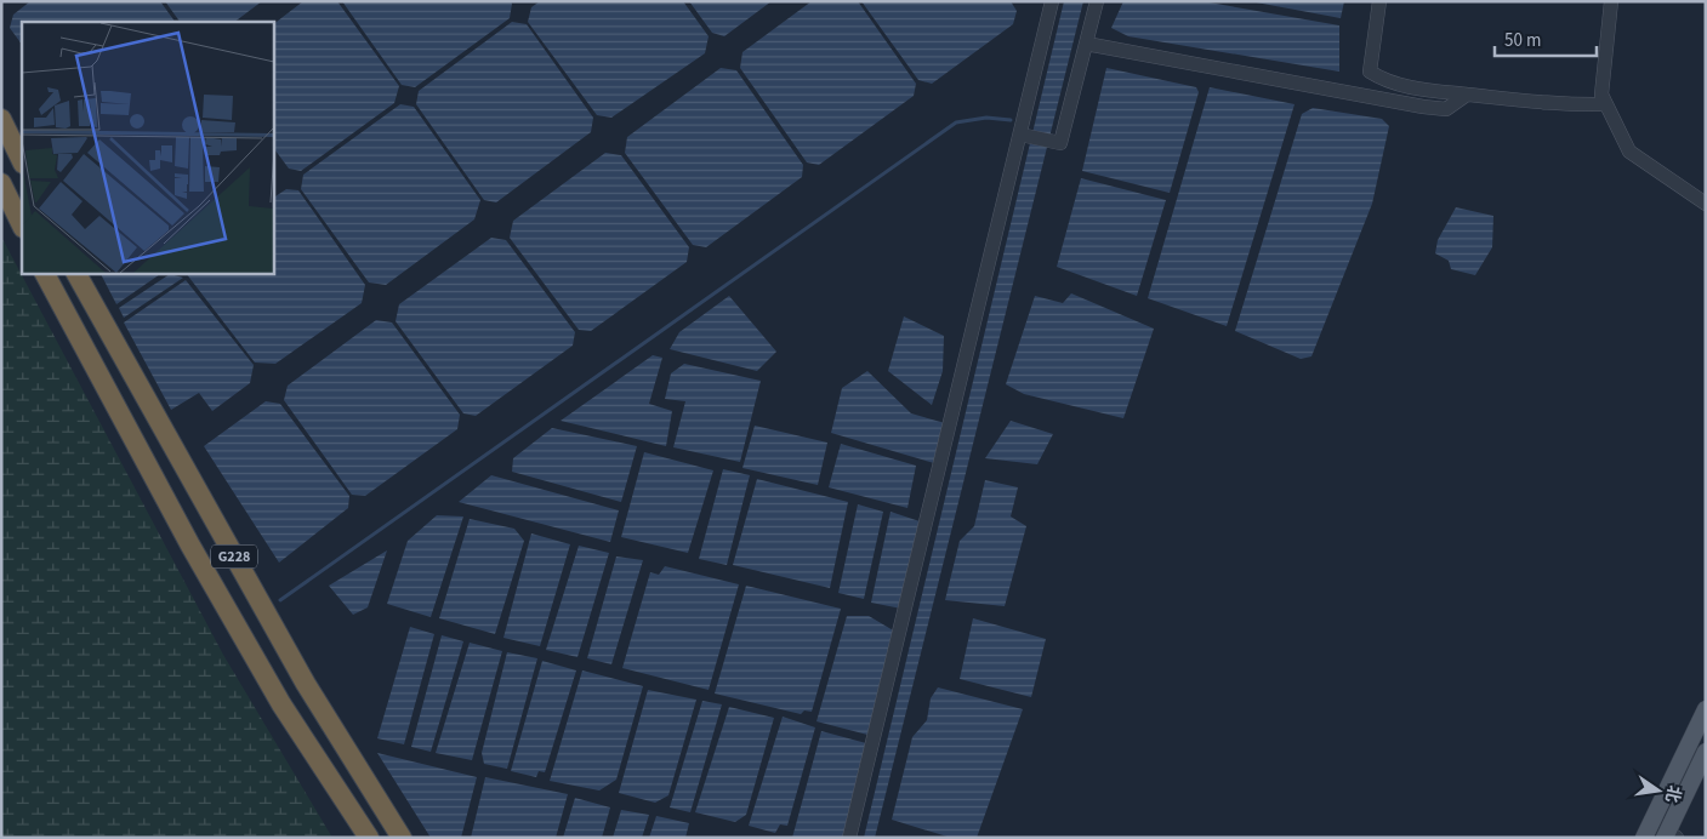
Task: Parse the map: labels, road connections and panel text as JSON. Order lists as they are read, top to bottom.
{
  "streets": {
    "highway": ["G228"]
  },
  "scale_bar": "50 m",
  "north": "right"
}
